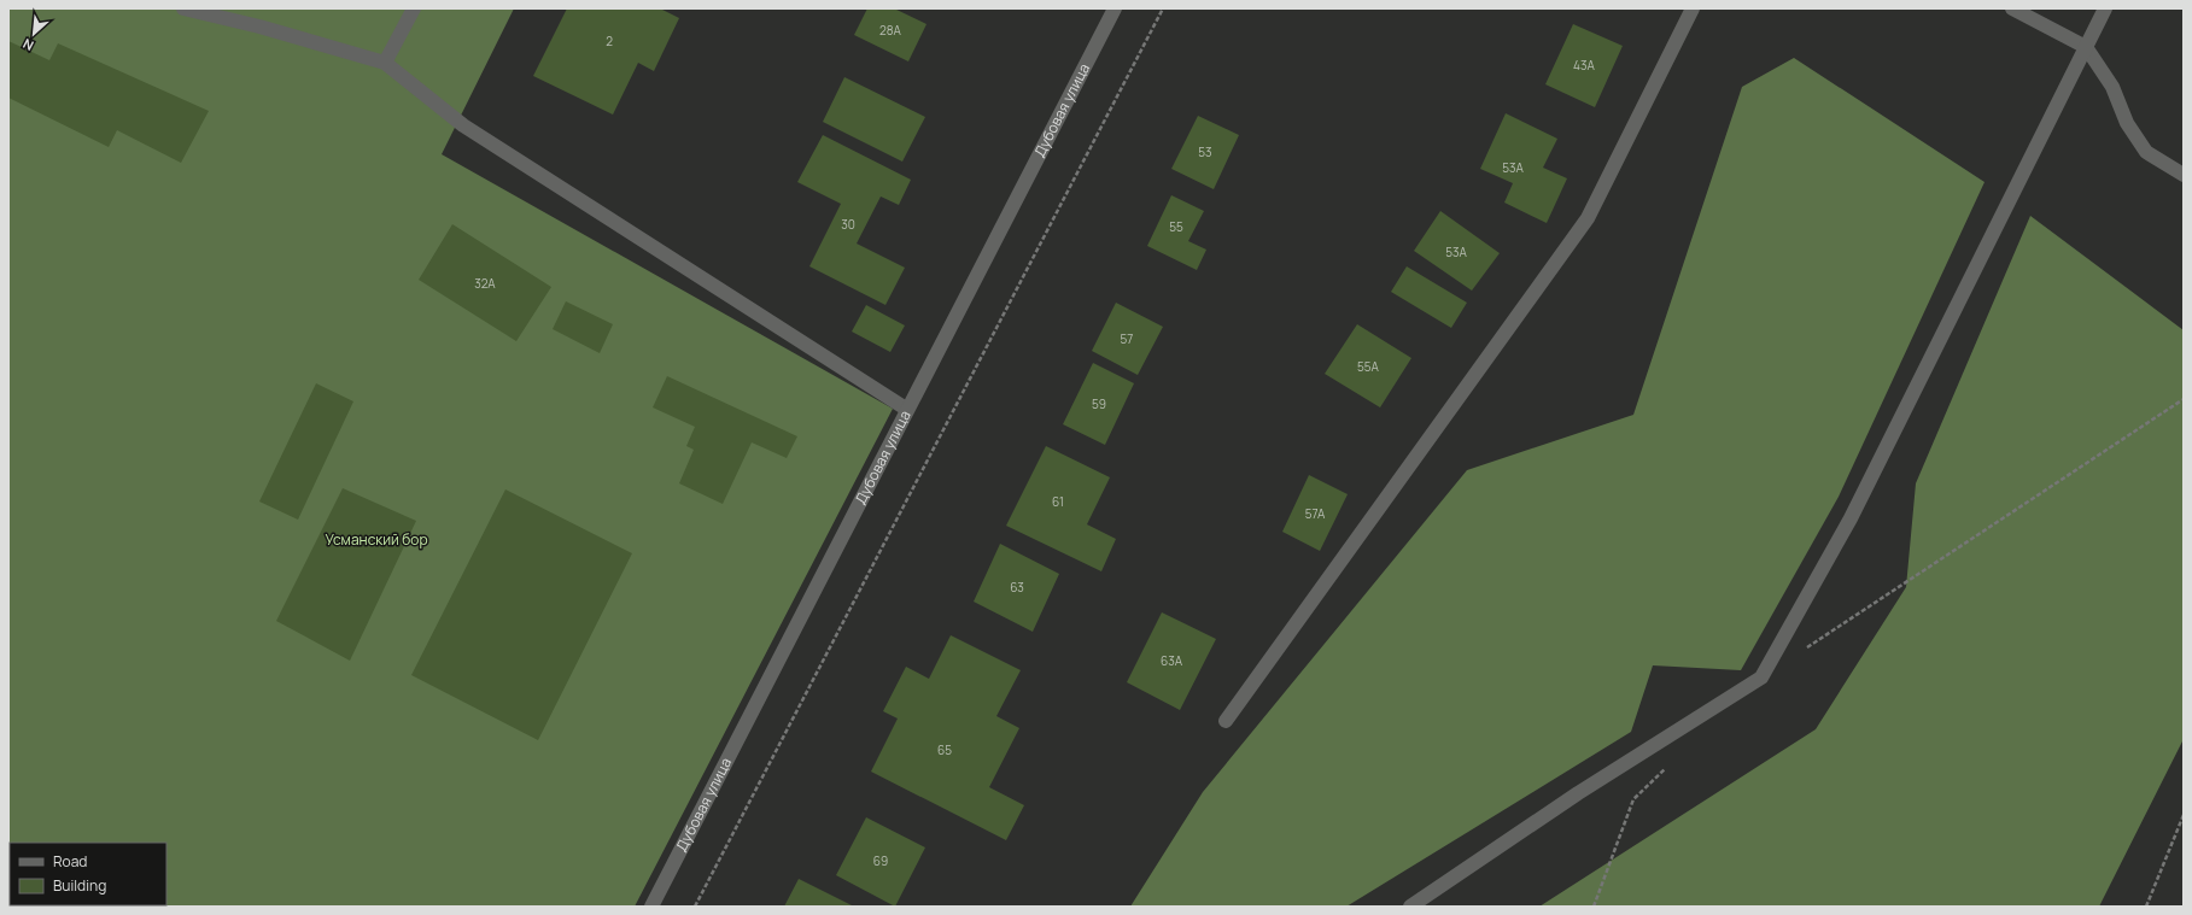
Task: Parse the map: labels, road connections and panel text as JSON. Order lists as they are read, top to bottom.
{
  "streets": {
    "street": ["Дубовая улица"]
  },
  "parks": ["Усманский бор"],
  "house_numbers": [
    "28А",
    "2",
    "43А",
    "53",
    "53А",
    "30",
    "55",
    "53А",
    "32А",
    "57",
    "55А",
    "59",
    "61",
    "57А",
    "63",
    "63А",
    "65",
    "69"
  ],
  "legend": ["Road", "Building"],
  "north": "bottom left"
}
